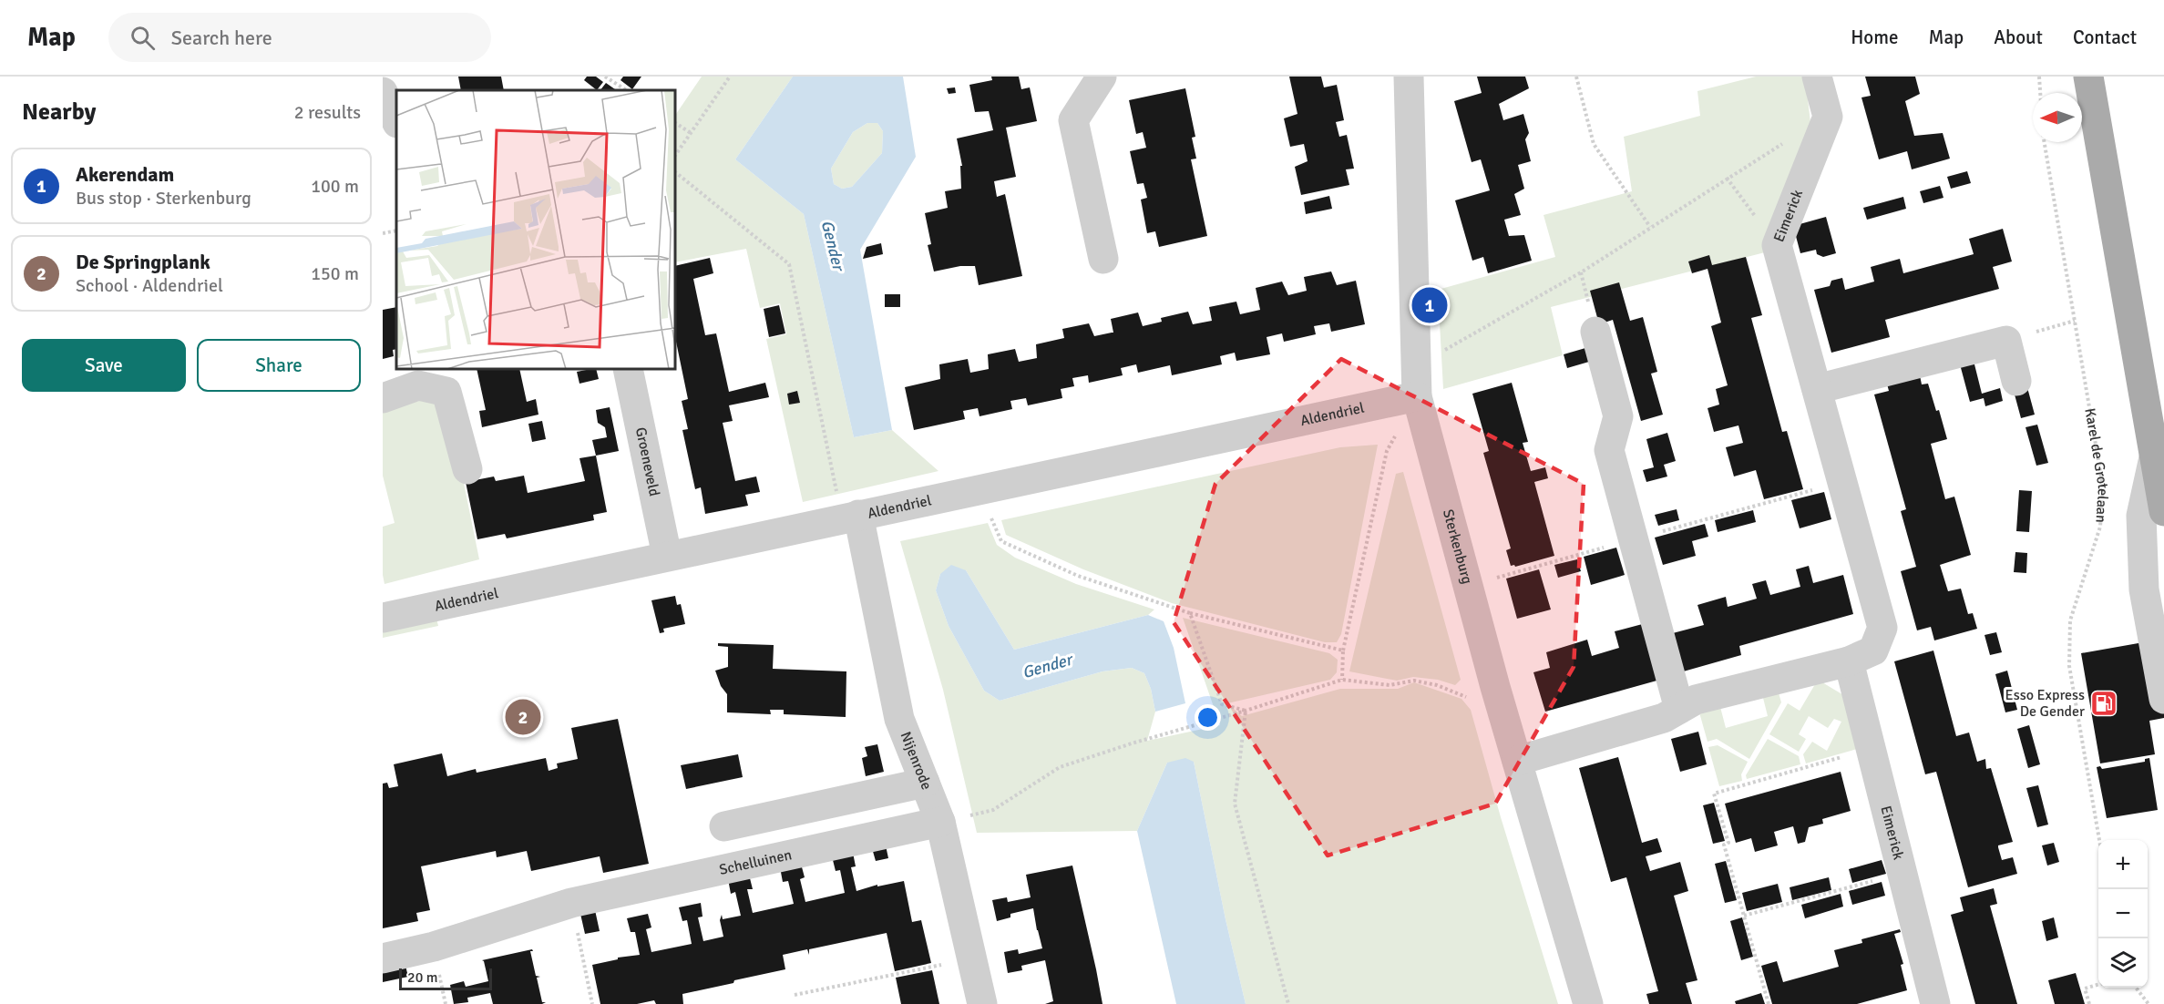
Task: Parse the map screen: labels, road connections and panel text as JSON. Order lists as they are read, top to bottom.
{
  "streets": {
    "street": [
      "Eimerick",
      "Aldendriel",
      "Groeneveld",
      "Sterkenburg",
      "Nijenrode",
      "Schelluinen"
    ],
    "path": ["Karel de Grotelaan"]
  },
  "crossings": [
    ["Eimerick", "Sterkenburg"],
    ["Aldendriel", "Groeneveld"],
    ["Aldendriel", "Sterkenburg"],
    ["Aldendriel", "Nijenrode"],
    ["Nijenrode", "Schelluinen"]
  ],
  "water": ["Gender"],
  "places": {
    "fuel station": ["Esso Express De Gender"]
  },
  "scale_bar": "20 m",
  "north": "left",
  "page": {
    "header": "Map",
    "search": "Search here",
    "nav": [
      "Home",
      "Map",
      "About",
      "Contact"
    ],
    "heading": ["Nearby", "2 results"],
    "list": [
      {
        "mark": "1",
        "name": "Akerendam",
        "note": "Bus stop · Sterkenburg",
        "value": "100 m"
      },
      {
        "mark": "2",
        "name": "De Springplank",
        "note": "School · Aldendriel",
        "value": "150 m"
      }
    ],
    "pins": ["1", "2"],
    "buttons": ["Save", "Share"],
    "map_buttons": ["+", "−"],
    "scale": "20 m"
  }
}
